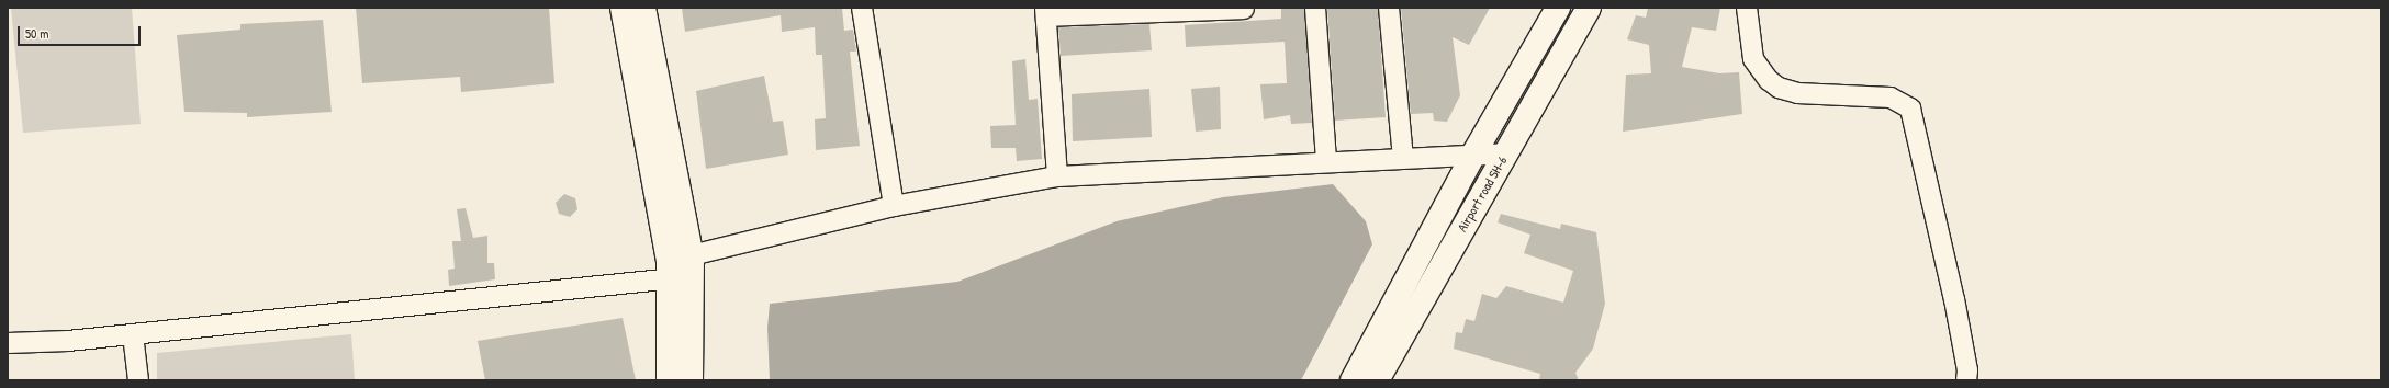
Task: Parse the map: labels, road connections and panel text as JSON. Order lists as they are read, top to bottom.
{
  "streets": {
    "main road": ["Airport road SH-6"]
  },
  "scale_bar": "50 m"
}
